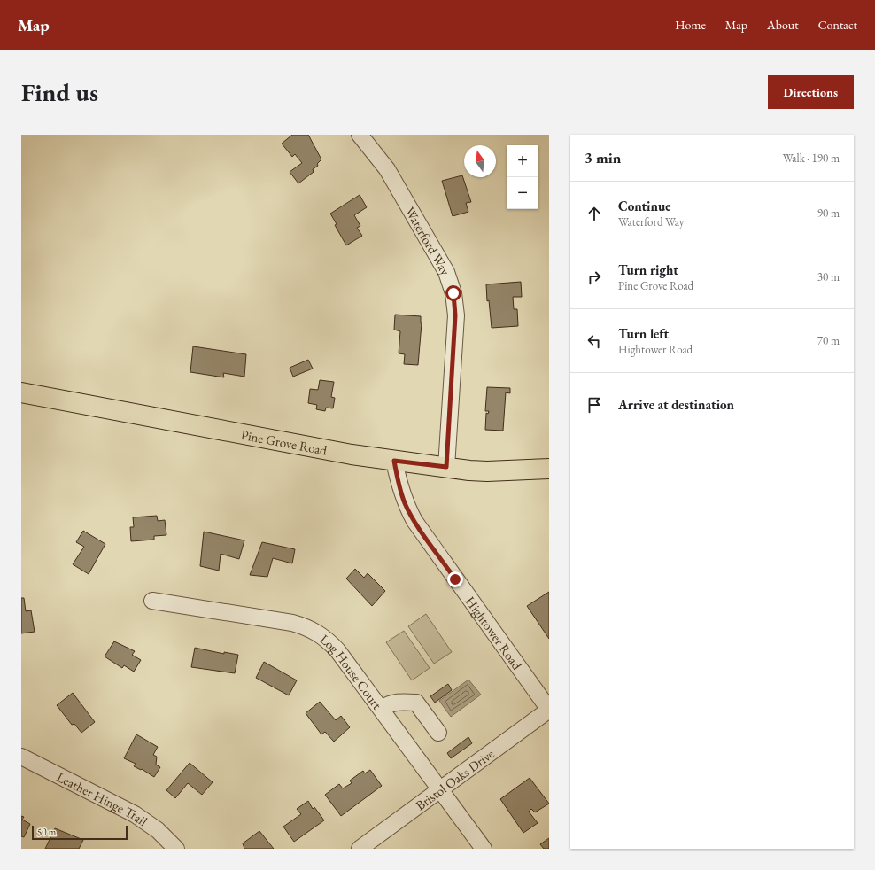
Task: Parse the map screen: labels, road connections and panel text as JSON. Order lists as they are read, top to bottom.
{
  "streets": {
    "main road": ["Pine Grove Road"],
    "street": [
      "Waterford Way",
      "Hightower Road",
      "Log House Court",
      "Bristol Oaks Drive",
      "Leather Hinge Trail"
    ]
  },
  "crossings": [
    ["Waterford Way", "Pine Grove Road"],
    ["Pine Grove Road", "Hightower Road"],
    ["Hightower Road", "Bristol Oaks Drive"],
    ["Log House Court", "Bristol Oaks Drive"]
  ],
  "scale_bar": "50 m",
  "north": "top",
  "page": {
    "header": "Map",
    "nav": [
      "Home",
      "Map",
      "About",
      "Contact"
    ],
    "buttons": "Directions",
    "title": "Find us",
    "heading": ["3 min", "Walk · 190 m"],
    "map_buttons": ["+", "−"],
    "list": [
      ["Continue", "Waterford Way", "90 m"],
      ["Turn right", "Pine Grove Road", "30 m"],
      ["Turn left", "Hightower Road", "70 m"],
      "Arrive at destination"
    ],
    "scale": "50 m"
  }
}
